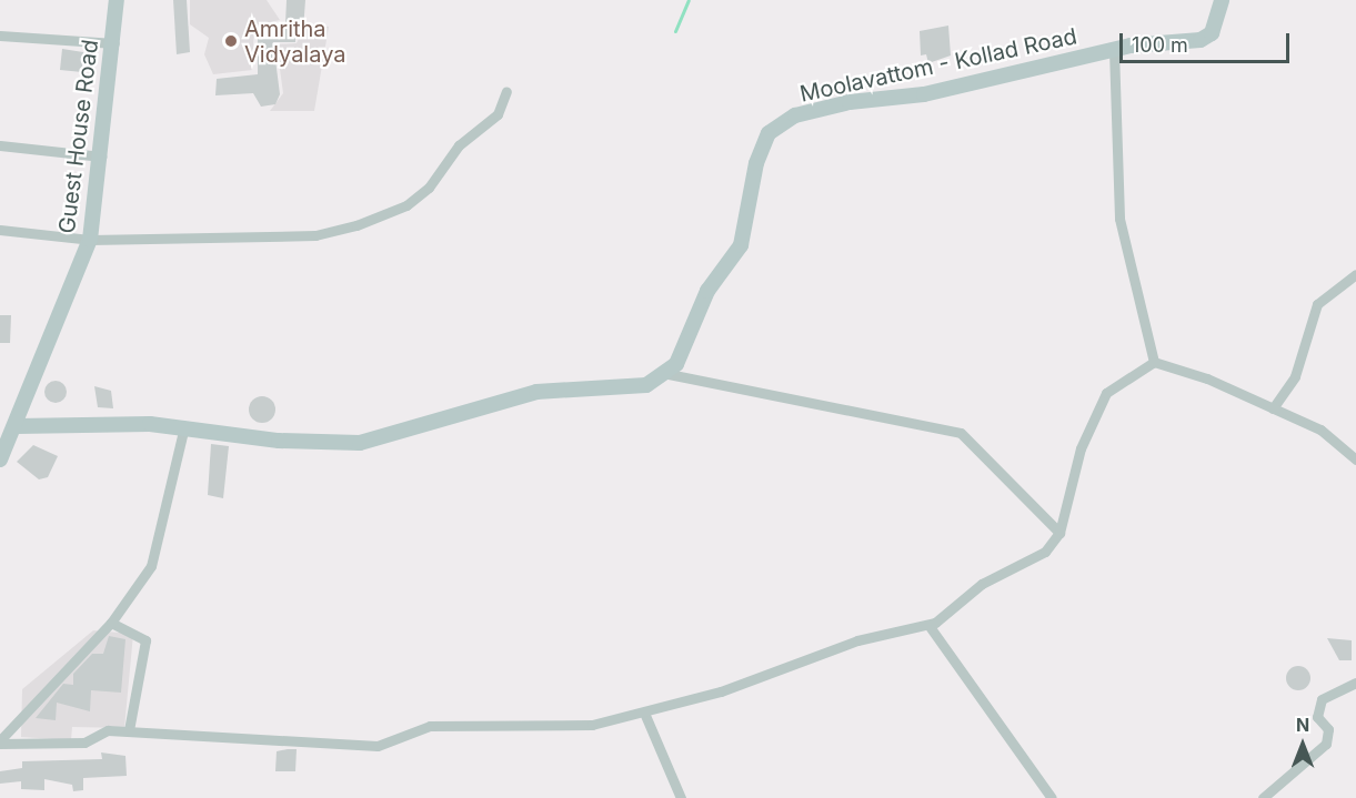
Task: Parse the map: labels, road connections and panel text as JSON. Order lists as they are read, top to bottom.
{
  "streets": {
    "main road": ["Moolavattom - Kollad Road", "Guest House Road"]
  },
  "crossings": [
    ["Moolavattom - Kollad Road", "Guest House Road"]
  ],
  "places": ["Amritha Vidyalaya"],
  "scale_bar": "100 m",
  "north": "top"
}
